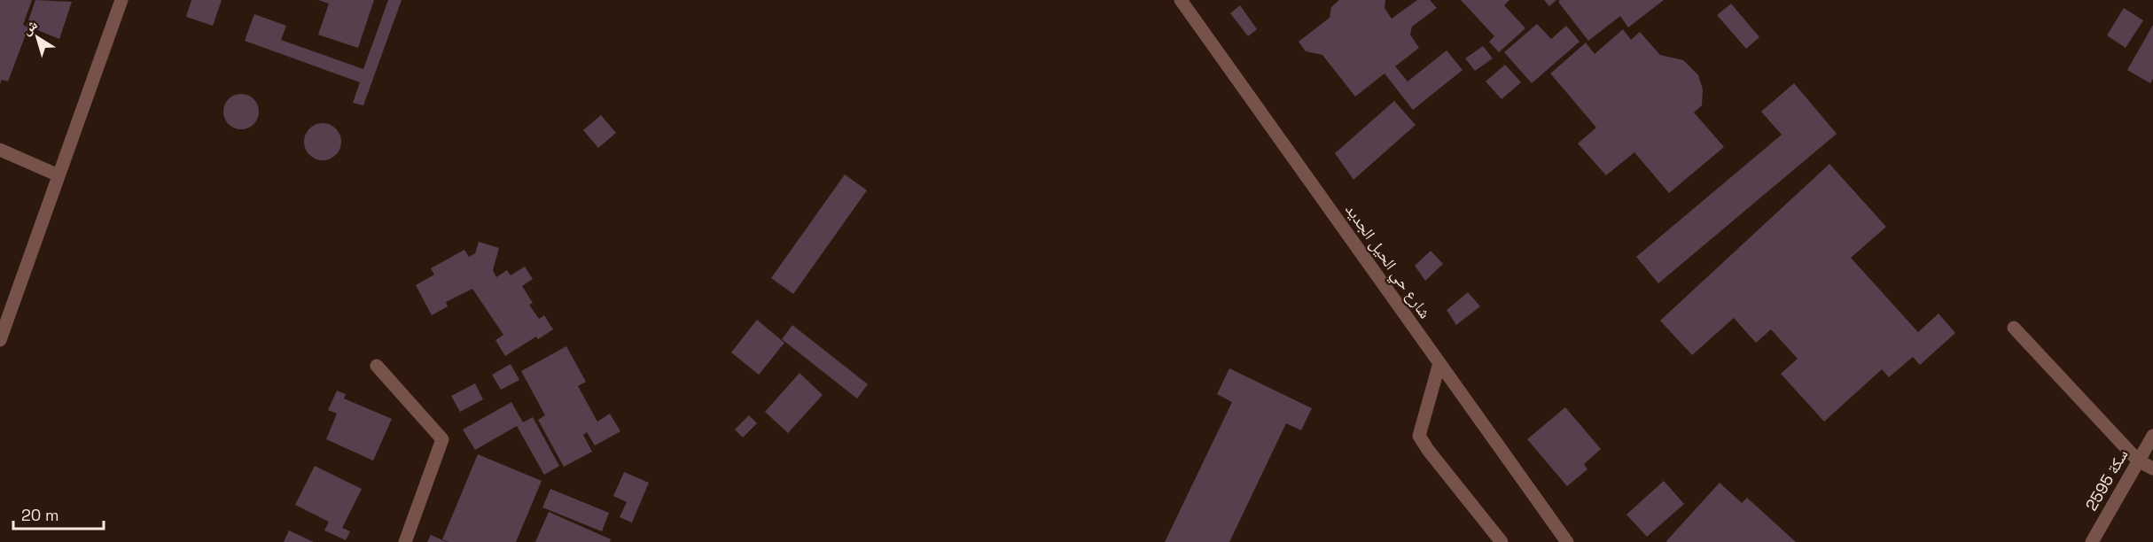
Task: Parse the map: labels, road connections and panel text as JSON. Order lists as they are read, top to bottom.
{
  "streets": {
    "street": ["شارع حي الحيل الجديد", "سكة 2595"]
  },
  "scale_bar": "20 m",
  "north": "top left"
}
